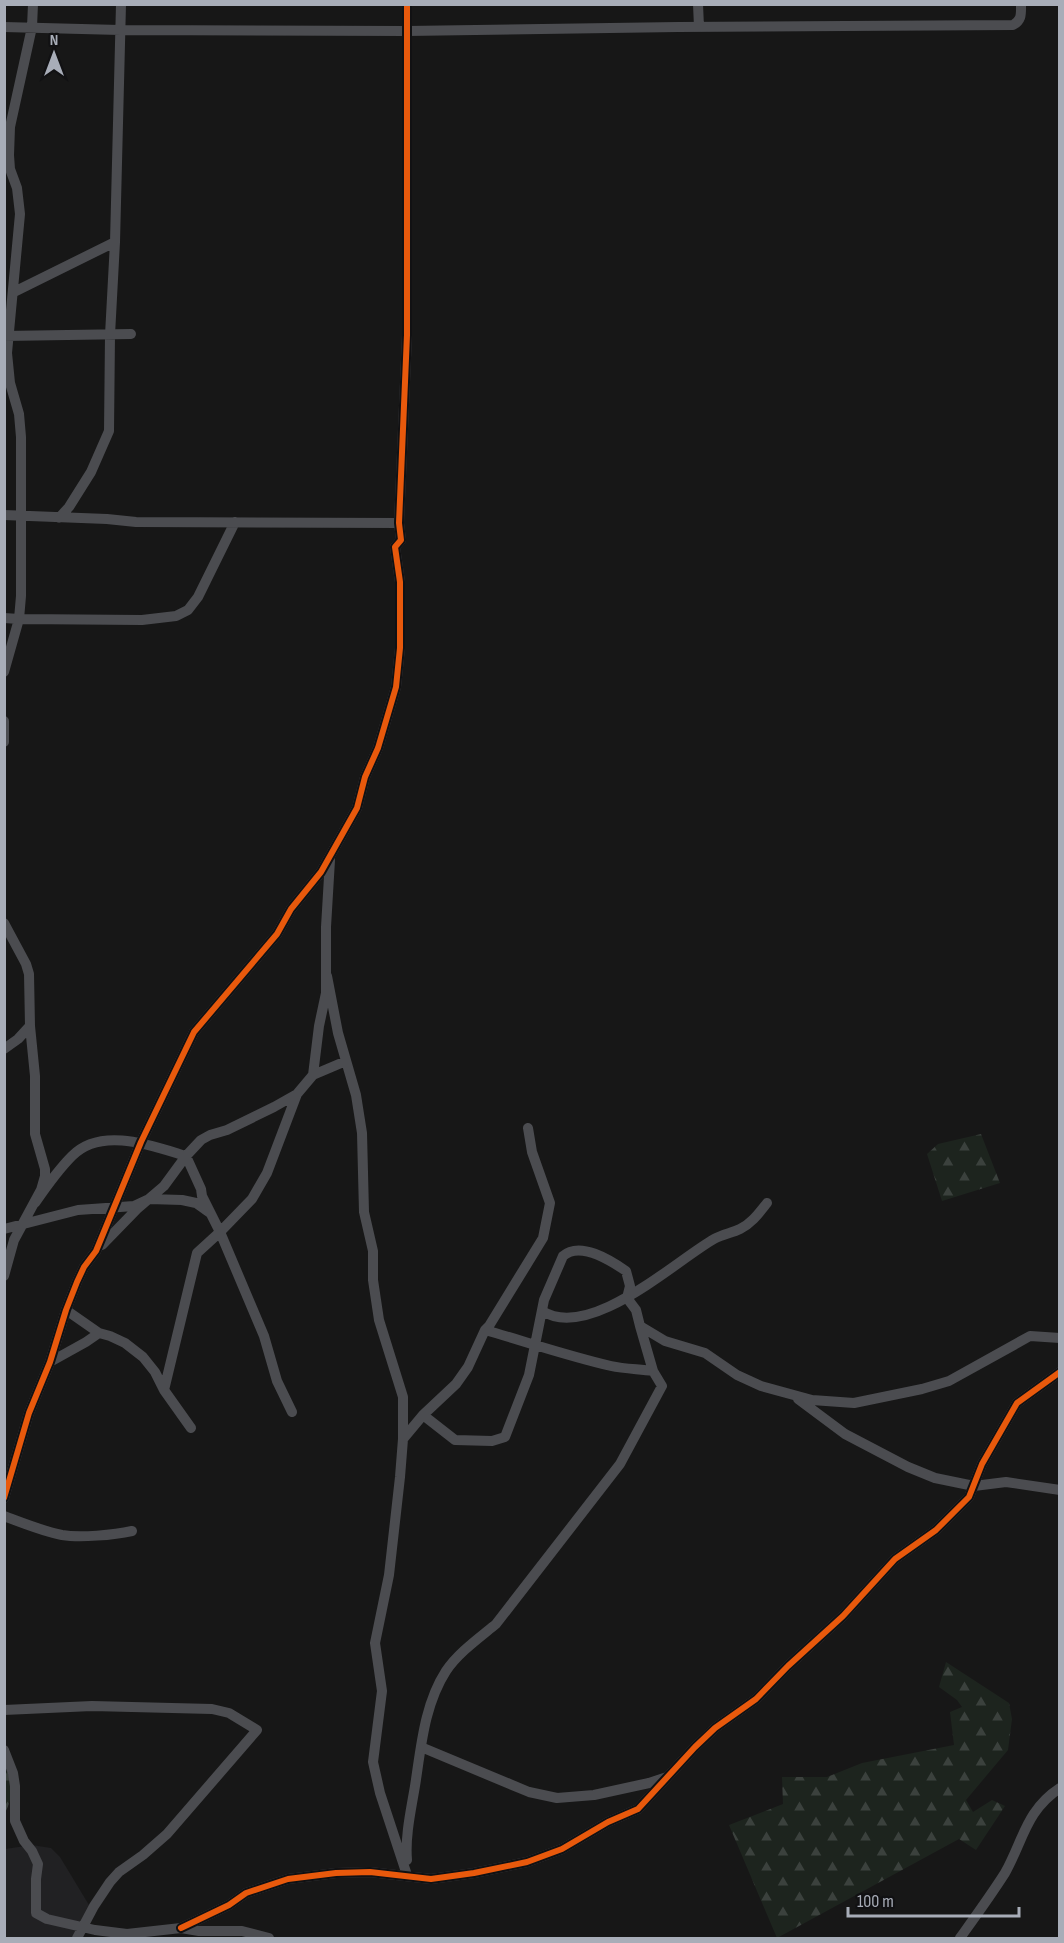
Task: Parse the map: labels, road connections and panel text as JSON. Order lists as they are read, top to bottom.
{
  "scale_bar": "100 m",
  "north": "top"
}
